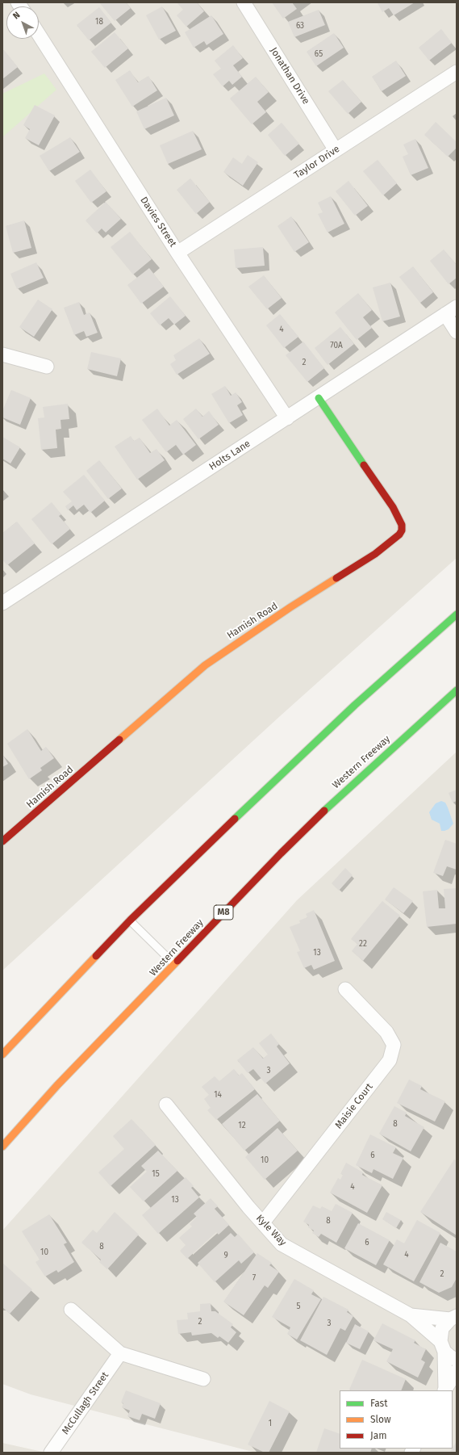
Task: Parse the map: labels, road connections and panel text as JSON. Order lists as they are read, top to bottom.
{
  "streets": {
    "main road": ["Hamish Road", "Western Freeway", "M8"],
    "street": [
      "Jonathan Drive",
      "Taylor Drive",
      "Davies Street",
      "Holts Lane",
      "Maisie Court",
      "Kyle Way",
      "McCullagh Street"
    ]
  },
  "crossings": [
    ["Jonathan Drive", "Taylor Drive"],
    ["Taylor Drive", "Davies Street"],
    ["Davies Street", "Holts Lane"],
    ["Holts Lane", "Hamish Road"],
    ["Maisie Court", "Kyle Way"]
  ],
  "house_numbers": [
    "18",
    "63",
    "65",
    "4",
    "70A",
    "2",
    "22",
    "13",
    "3",
    "14",
    "8",
    "12",
    "6",
    "10",
    "15",
    "4",
    "13",
    "8",
    "6",
    "8",
    "10",
    "4",
    "9",
    "2",
    "7",
    "5",
    "2",
    "3",
    "1"
  ],
  "legend": ["Fast", "Slow", "Jam"],
  "north": "top left"
}
